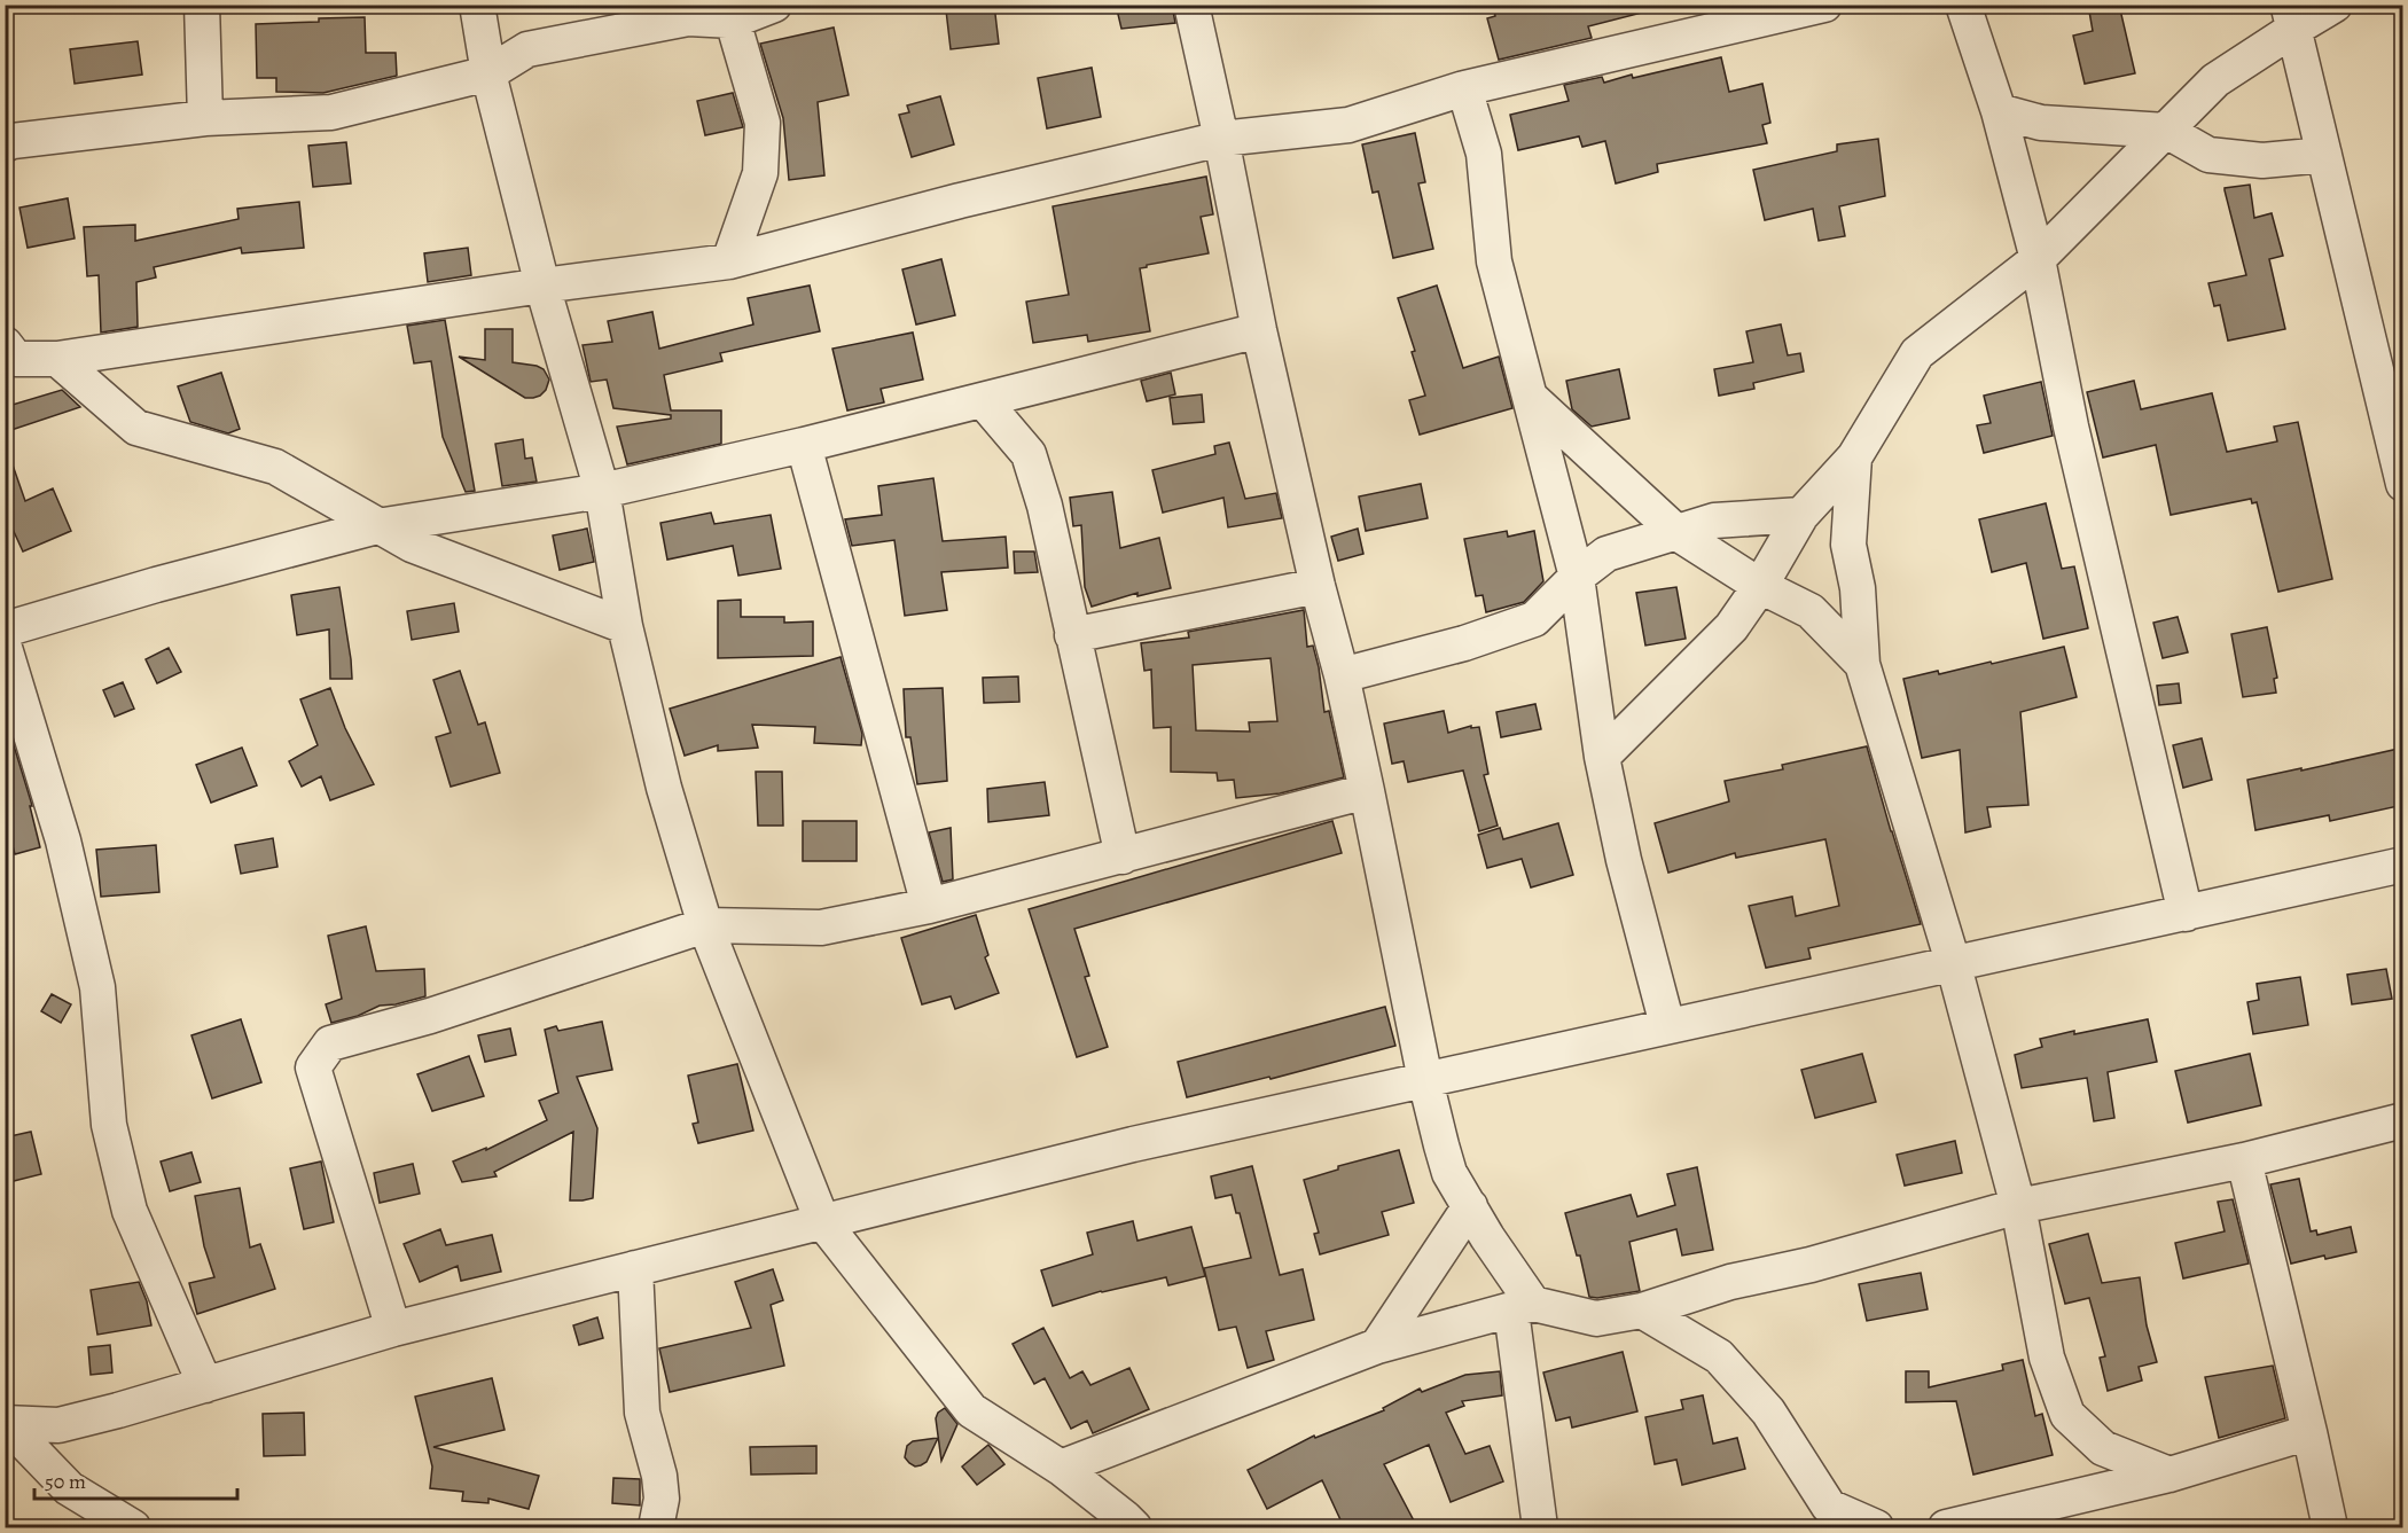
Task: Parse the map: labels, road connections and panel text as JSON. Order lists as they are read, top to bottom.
{
  "scale_bar": "50 m"
}
